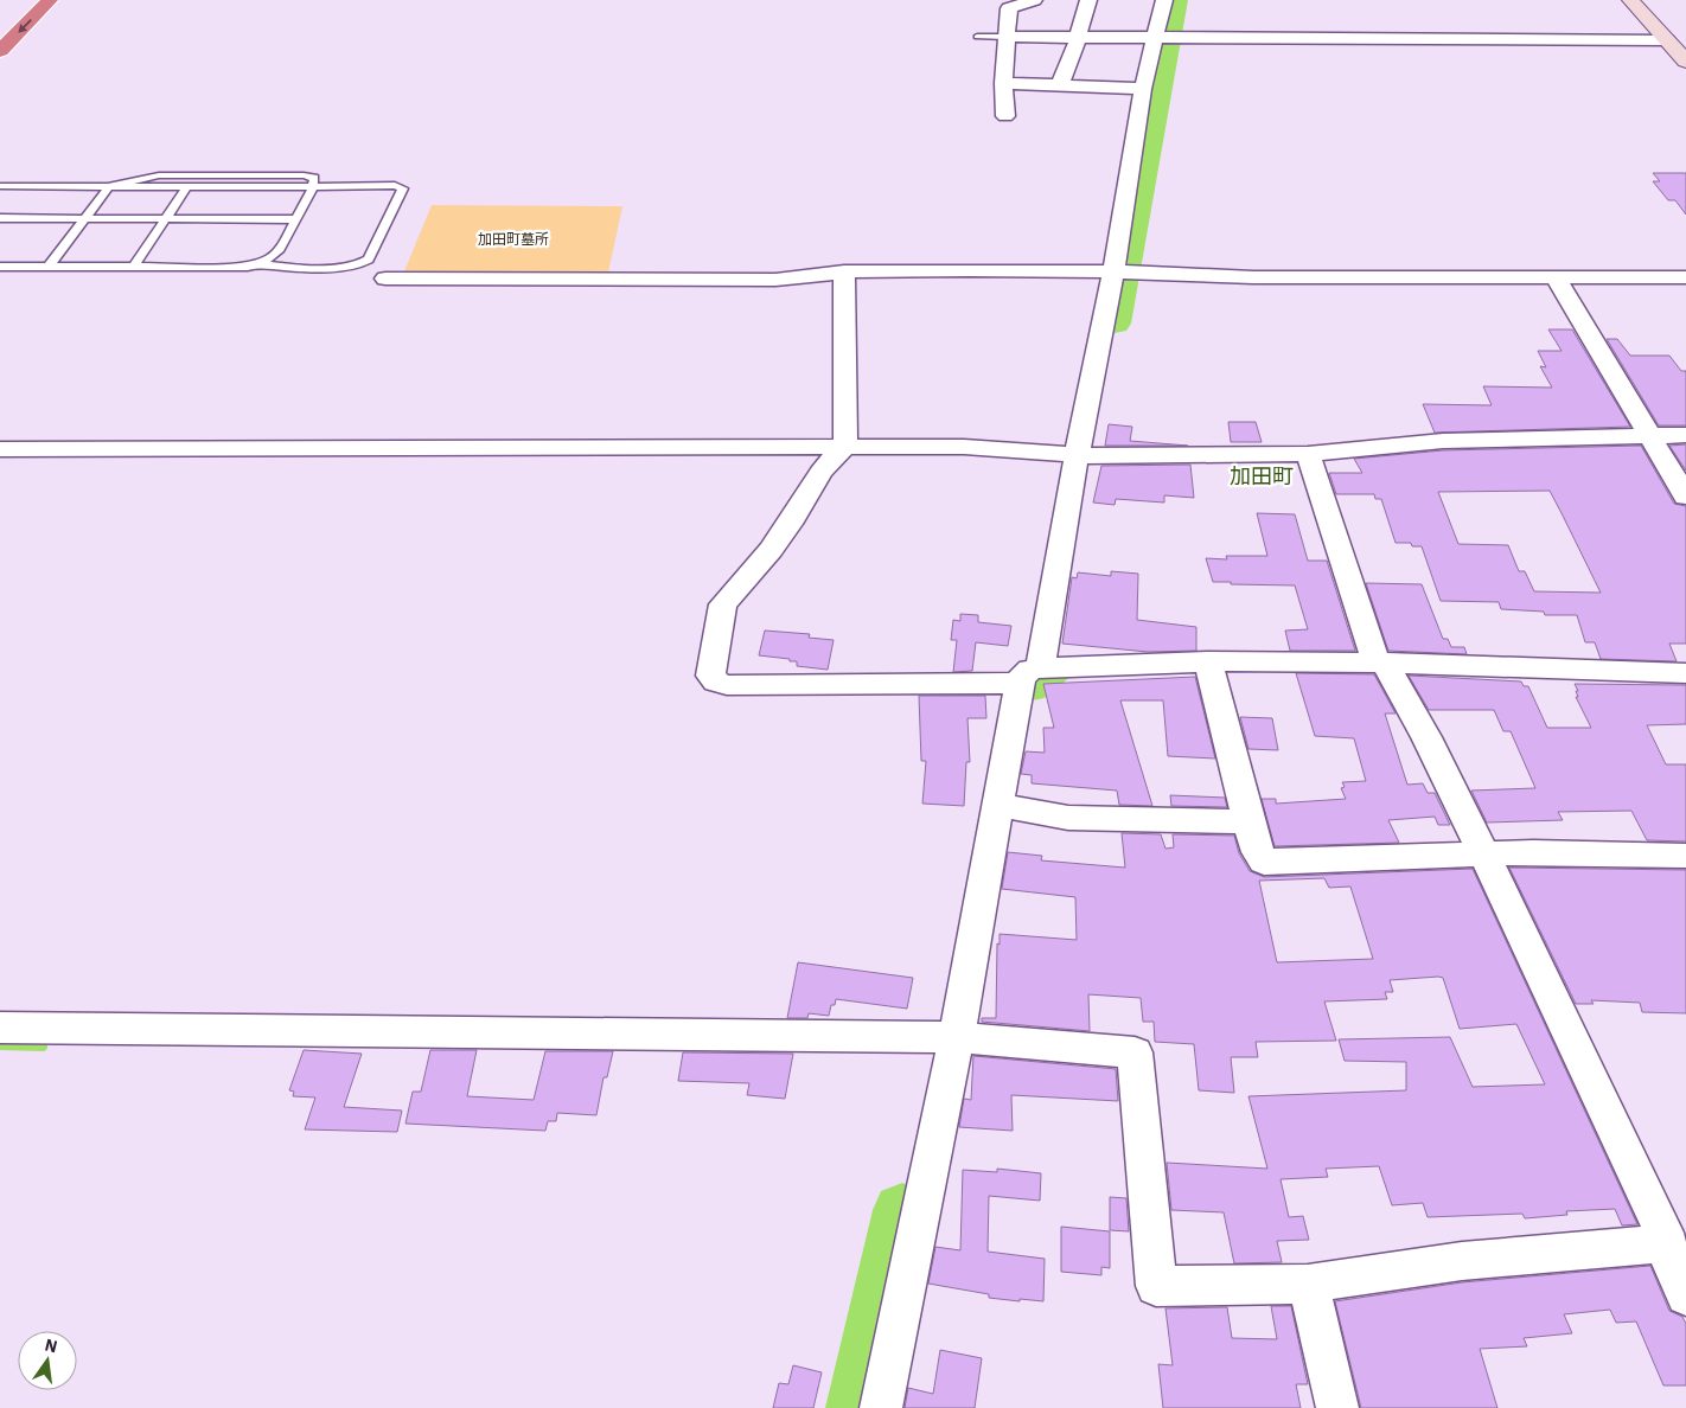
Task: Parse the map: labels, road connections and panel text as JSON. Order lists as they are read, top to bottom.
{
  "districts": ["加田町"],
  "parks": ["加田町墓所"],
  "north": "top"
}
